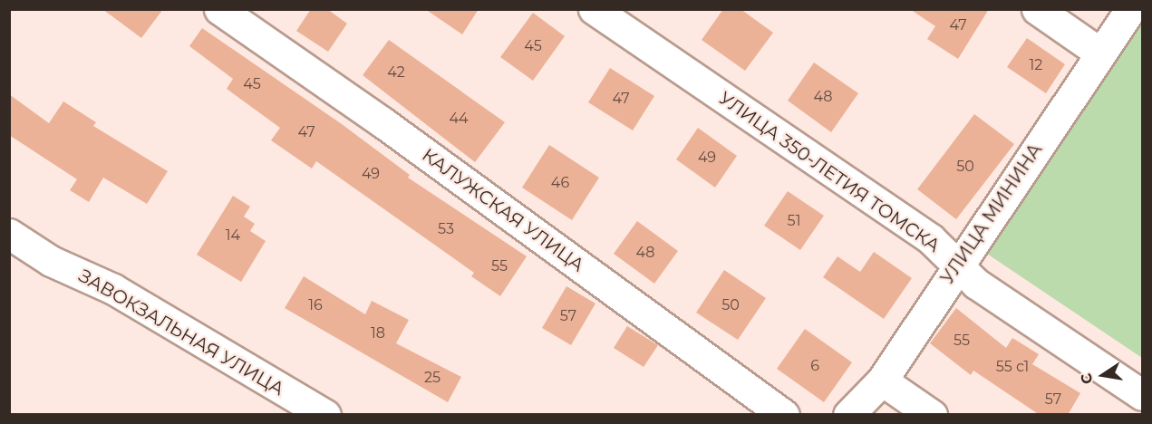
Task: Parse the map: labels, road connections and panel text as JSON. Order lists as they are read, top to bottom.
{
  "streets": {
    "street": [
      "УЛИЦА 350-ЛЕТИЯ ТОМСКА",
      "КАЛУЖСКАЯ УЛИЦА",
      "УЛИЦА МИНИНА",
      "ЗАВОКЗАЛЬНАЯ УЛИЦА"
    ]
  },
  "crossings": [
    ["УЛИЦА 350-ЛЕТИЯ ТОМСКА", "УЛИЦА МИНИНА"]
  ],
  "house_numbers": [
    "47",
    "45",
    "12",
    "42",
    "45",
    "48",
    "47",
    "44",
    "47",
    "49",
    "50",
    "49",
    "46",
    "51",
    "53",
    "14",
    "48",
    "55",
    "16",
    "50",
    "57",
    "18",
    "55",
    "6",
    "55 с1",
    "25",
    "57"
  ],
  "north": "left"
}
